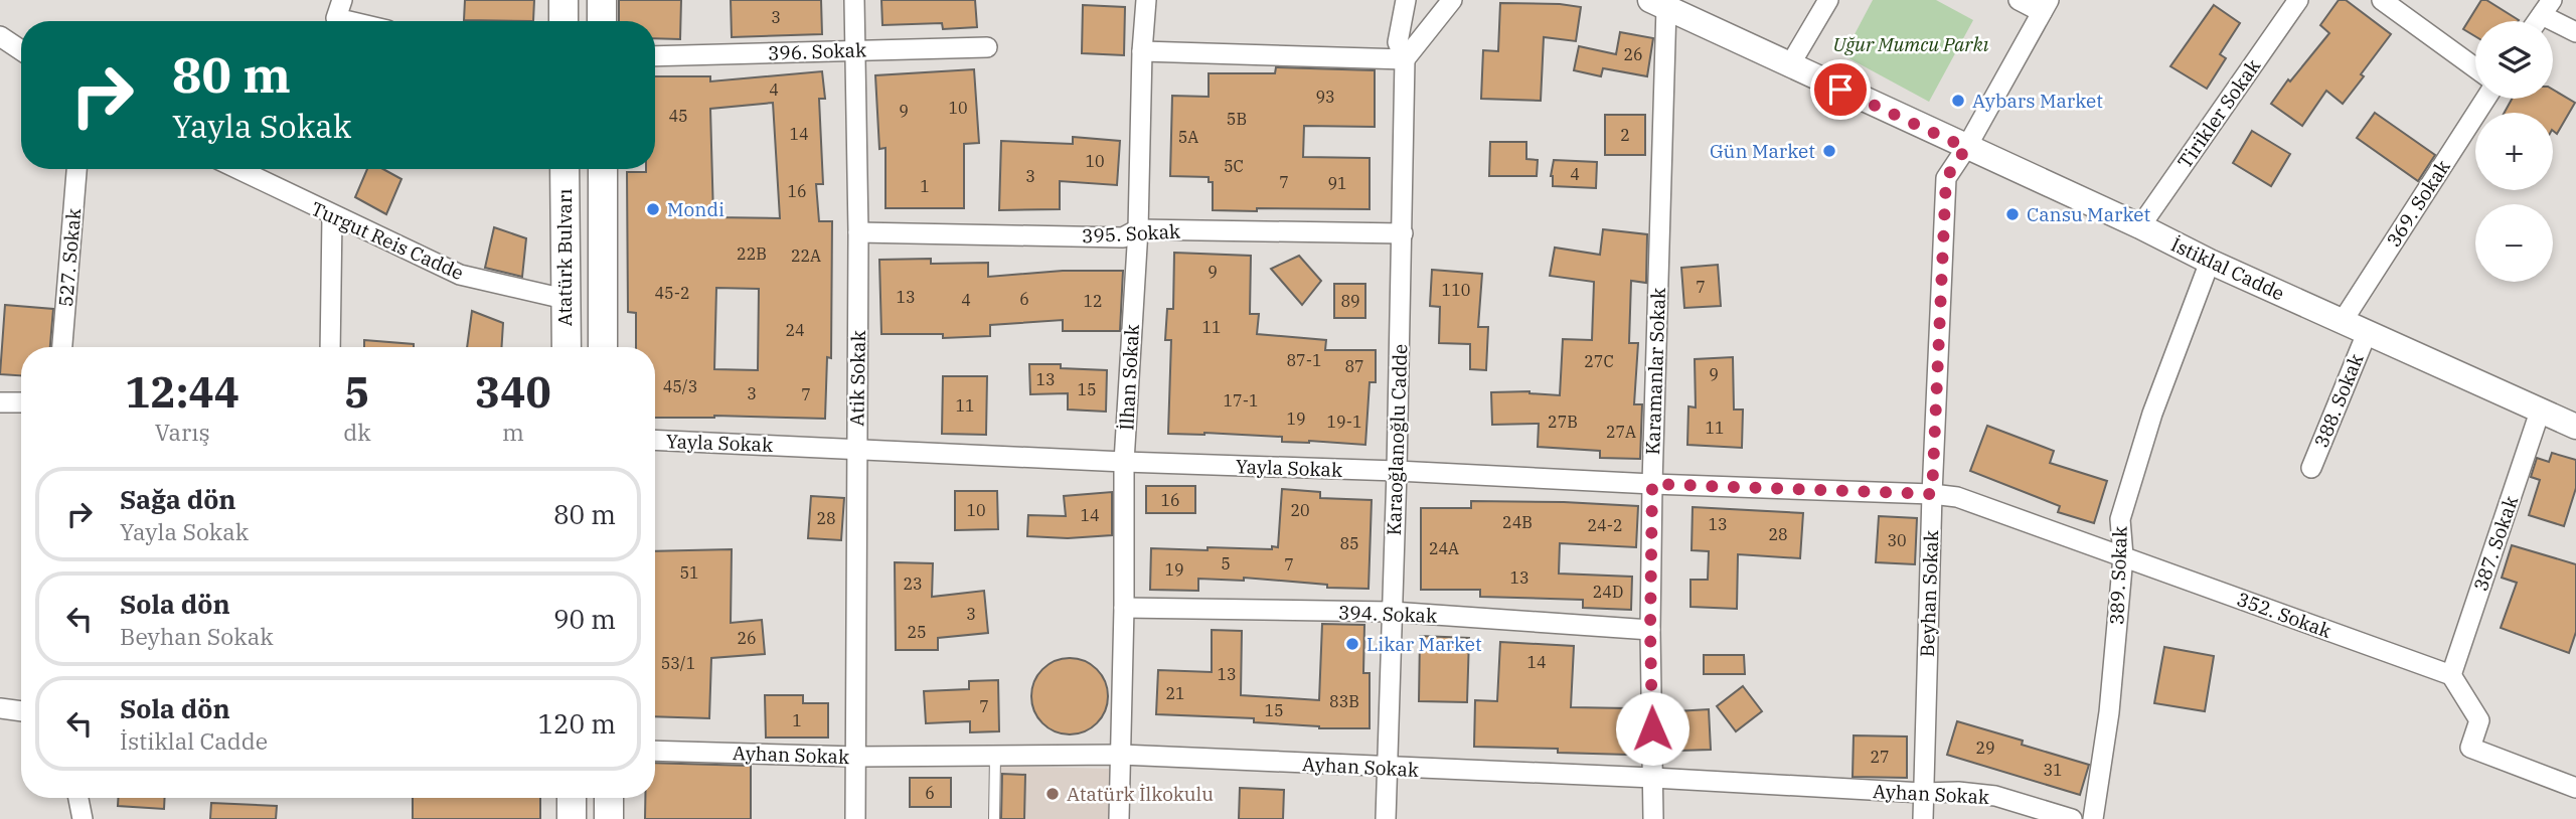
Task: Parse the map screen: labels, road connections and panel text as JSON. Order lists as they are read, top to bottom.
{
  "streets": {
    "main road": ["Atatürk Bulvarı"],
    "street": [
      "396. Sokak",
      "Tirikler Sokak",
      "369. Sokak",
      "395. Sokak",
      "Turgut Reis Cadde",
      "527. Sokak",
      "İstiklal Cadde",
      "Karamanlar Sokak",
      "İlhan Sokak",
      "Atik Sokak",
      "388. Sokak",
      "Karaoğlanoğlu Cadde",
      "Yayla Sokak",
      "387. Sokak",
      "389. Sokak",
      "Beyhan Sokak",
      "394. Sokak",
      "352. Sokak",
      "Ayhan Sokak"
    ]
  },
  "crossings": [
    ["396. Sokak", "Atik Sokak"],
    ["Tirikler Sokak", "İstiklal Cadde"],
    ["369. Sokak", "İstiklal Cadde"],
    ["395. Sokak", "İlhan Sokak"],
    ["395. Sokak", "Atik Sokak"],
    ["395. Sokak", "Karaoğlanoğlu Cadde"],
    ["Turgut Reis Cadde", "Atatürk Bulvarı"],
    ["İstiklal Cadde", "Karamanlar Sokak"],
    ["İstiklal Cadde", "388. Sokak"],
    ["İstiklal Cadde", "387. Sokak"],
    ["İstiklal Cadde", "389. Sokak"],
    ["İstiklal Cadde", "Beyhan Sokak"],
    ["Karamanlar Sokak", "Yayla Sokak"],
    ["Karamanlar Sokak", "394. Sokak"],
    ["Karamanlar Sokak", "Ayhan Sokak"],
    ["İlhan Sokak", "Yayla Sokak"],
    ["İlhan Sokak", "394. Sokak"],
    ["İlhan Sokak", "Ayhan Sokak"],
    ["Atik Sokak", "Yayla Sokak"],
    ["Atik Sokak", "Ayhan Sokak"],
    ["Karaoğlanoğlu Cadde", "Yayla Sokak"],
    ["Karaoğlanoğlu Cadde", "394. Sokak"],
    ["Karaoğlanoğlu Cadde", "Ayhan Sokak"],
    ["Yayla Sokak", "Beyhan Sokak"],
    ["Yayla Sokak", "352. Sokak"],
    ["387. Sokak", "352. Sokak"],
    ["389. Sokak", "352. Sokak"],
    ["Beyhan Sokak", "352. Sokak"],
    ["Beyhan Sokak", "Ayhan Sokak"]
  ],
  "parks": ["Uğur Mumcu Parkı"],
  "places": [
    "Aybars Market",
    "Gün Market",
    "Mondi",
    "Cansu Market",
    "Likar Market",
    "Atatürk İlkokulu"
  ],
  "house_numbers": [
    "3",
    "26",
    "4",
    "93",
    "10",
    "9",
    "45",
    "5B",
    "14",
    "2",
    "5A",
    "10",
    "5C",
    "4",
    "3",
    "7",
    "91",
    "1",
    "16",
    "22B",
    "22A",
    "9",
    "7",
    "110",
    "45-2",
    "13",
    "6",
    "4",
    "12",
    "89",
    "11",
    "24",
    "87-1",
    "27C",
    "87",
    "9",
    "13",
    "45/3",
    "15",
    "3",
    "7",
    "17-1",
    "11",
    "19",
    "19-1",
    "27B",
    "11",
    "27A",
    "16",
    "10",
    "20",
    "14",
    "28",
    "24B",
    "13",
    "24-2",
    "28",
    "30",
    "85",
    "24A",
    "5",
    "7",
    "19",
    "51",
    "13",
    "23",
    "24D",
    "3",
    "25",
    "26",
    "14",
    "53/1",
    "13",
    "21",
    "83B",
    "7",
    "15",
    "1",
    "29",
    "27",
    "31",
    "6"
  ],
  "page": {
    "map_buttons": ["+", "−"],
    "turn": ["80 m", "Yayla Sokak"],
    "eta": [
      "12:44",
      "Varış",
      "5",
      "dk",
      "340",
      "m"
    ],
    "list": [
      {
        "name": "Sağa dön",
        "note": "Yayla Sokak",
        "value": "80 m"
      },
      {
        "name": "Sola dön",
        "note": "Beyhan Sokak",
        "value": "90 m"
      },
      {
        "name": "Sola dön",
        "note": "İstiklal Cadde",
        "value": "120 m"
      }
    ]
  }
}
